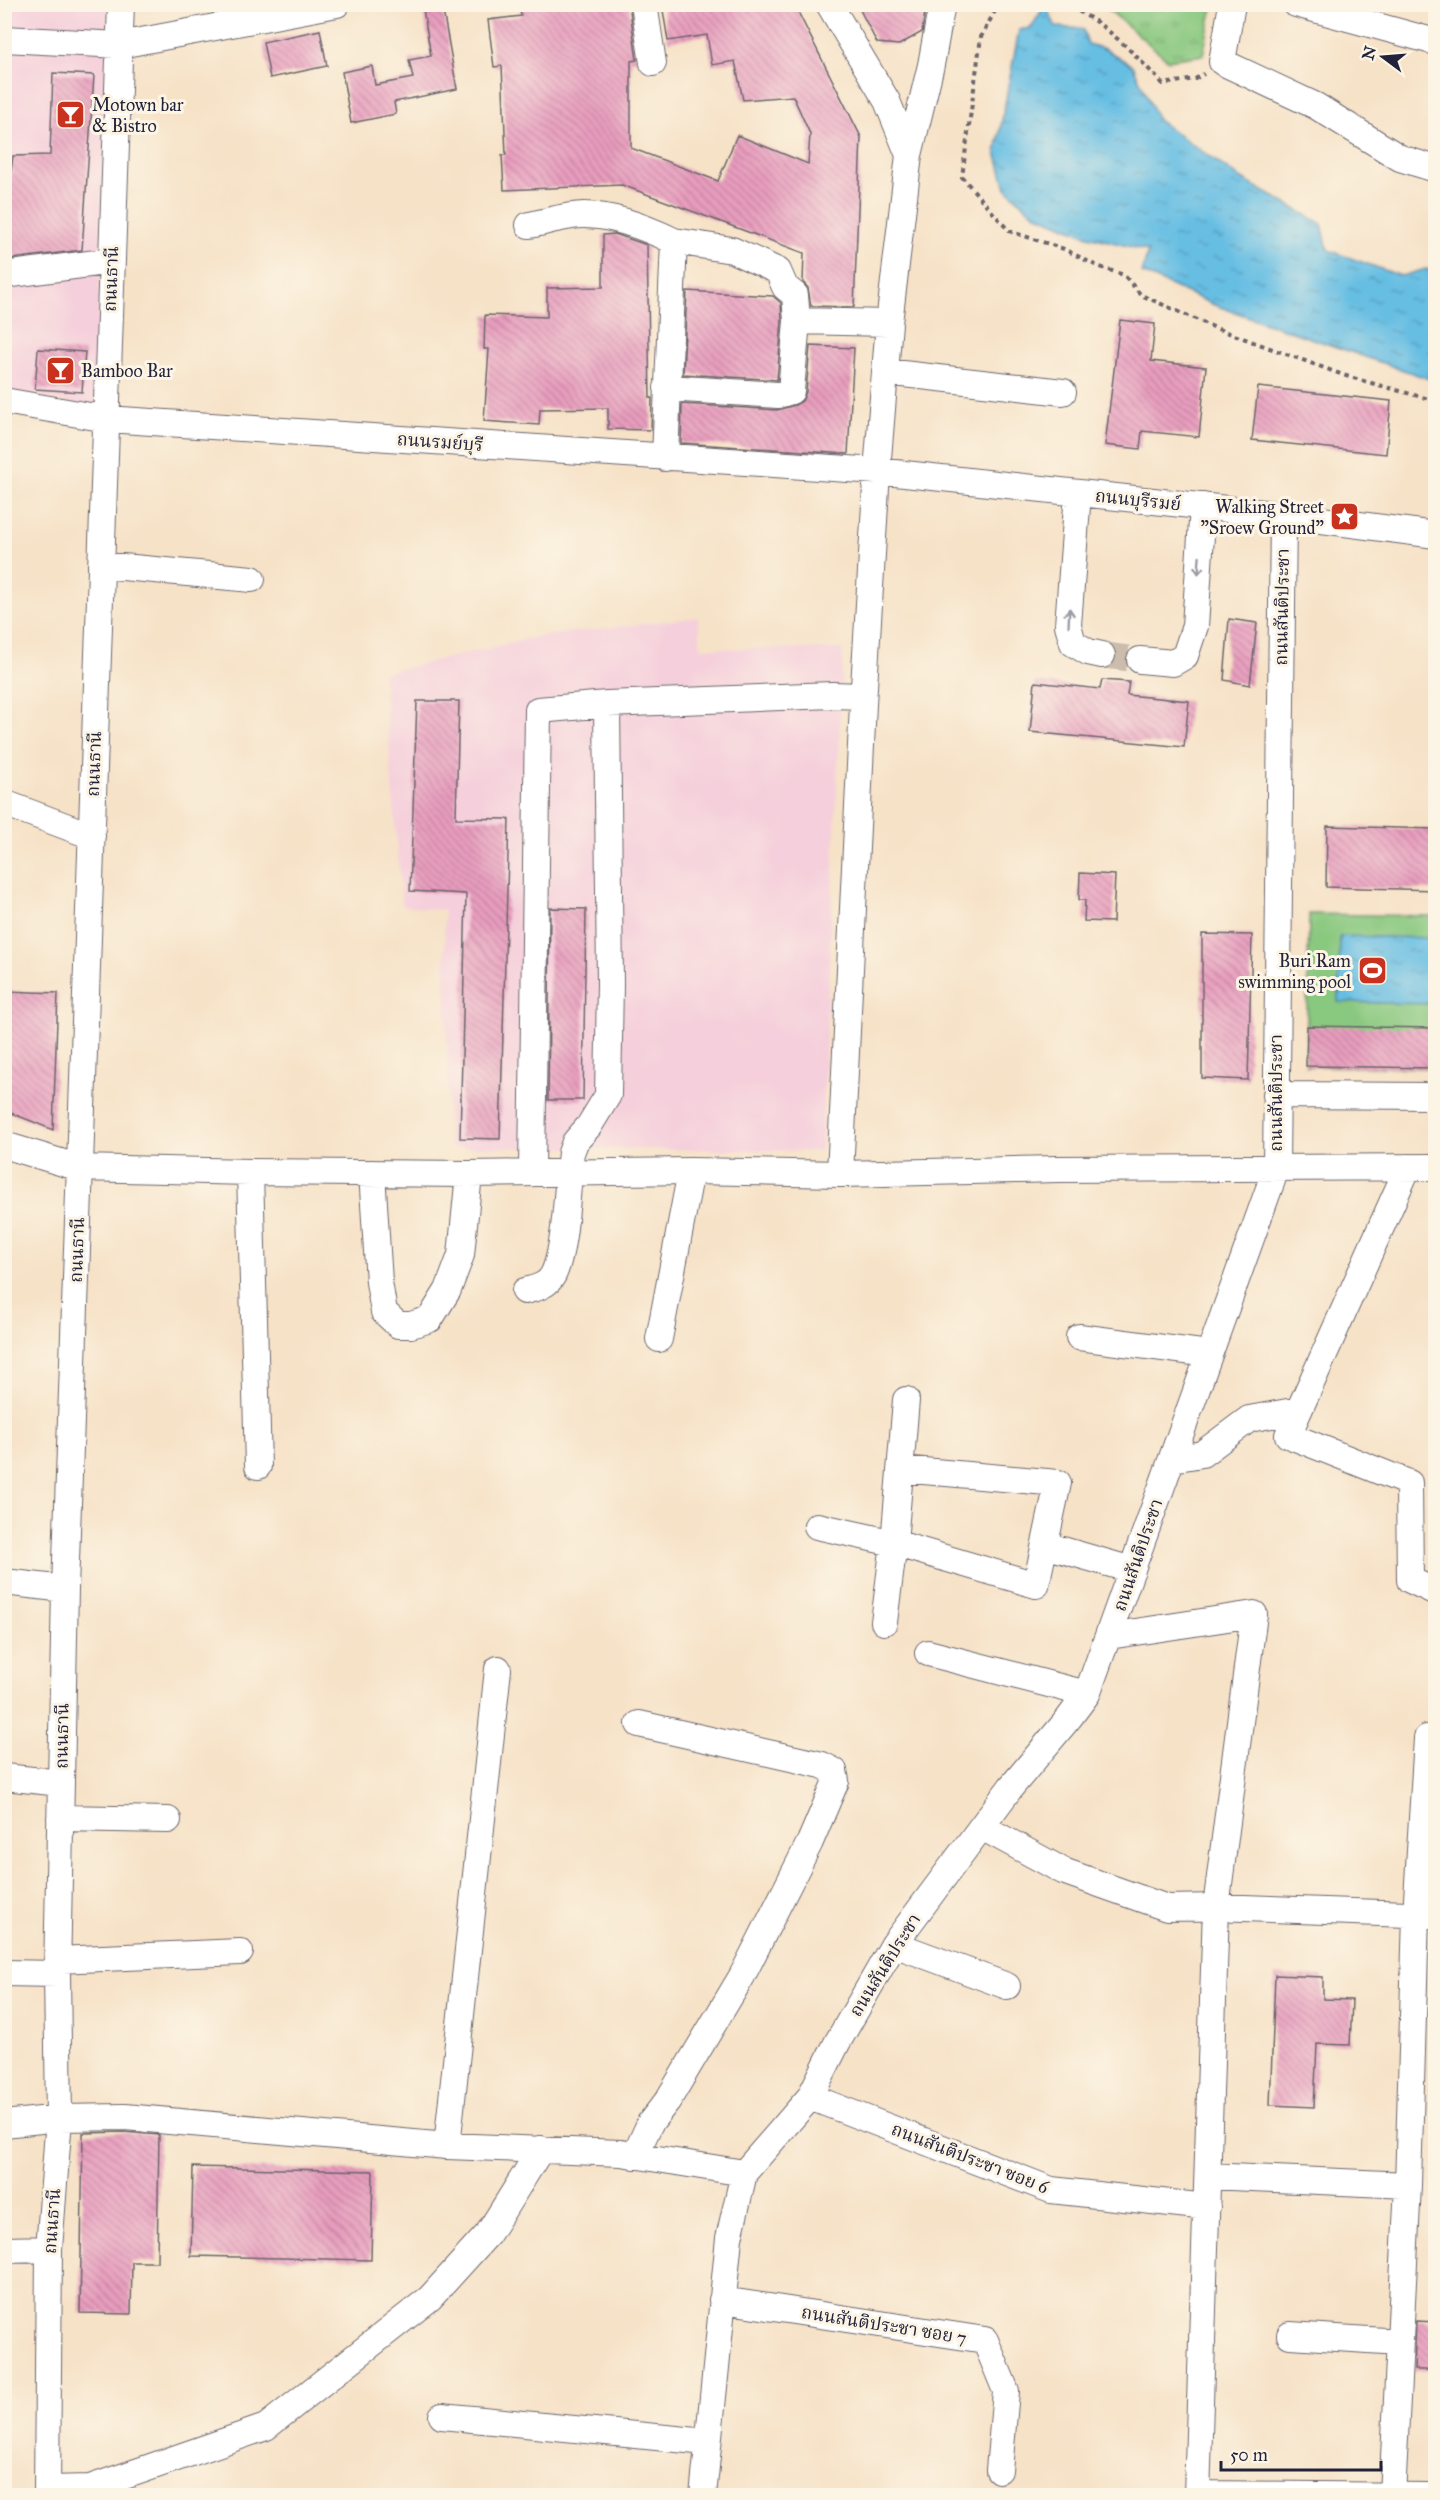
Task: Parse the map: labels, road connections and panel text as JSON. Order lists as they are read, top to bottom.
{
  "streets": {
    "street": [
      "ถนนธานี",
      "ถนนรมย์บุรี",
      "ถนนบุรีรมย์",
      "ถนนสันติประชา",
      "ถนนสันติประชา ซอย 6",
      "ถนนสันติประชา ซอย 7"
    ]
  },
  "crossings": [
    ["ถนนธานี", "ถนนรมย์บุรี"],
    ["ถนนรมย์บุรี", "ถนนบุรีรมย์"],
    ["ถนนบุรีรมย์", "ถนนสันติประชา"],
    ["ถนนสันติประชา", "ถนนสันติประชา ซอย 6"],
    ["ถนนสันติประชา", "ถนนสันติประชา ซอย 7"]
  ],
  "places": {
    "bar": ["Motown bar & Bistro", "Bamboo Bar"],
    "place": ["Walking Street \"Sroew Ground\""],
    "sports": ["Buri Ram swimming pool"]
  },
  "scale_bar": "50 m",
  "north": "left"
}
